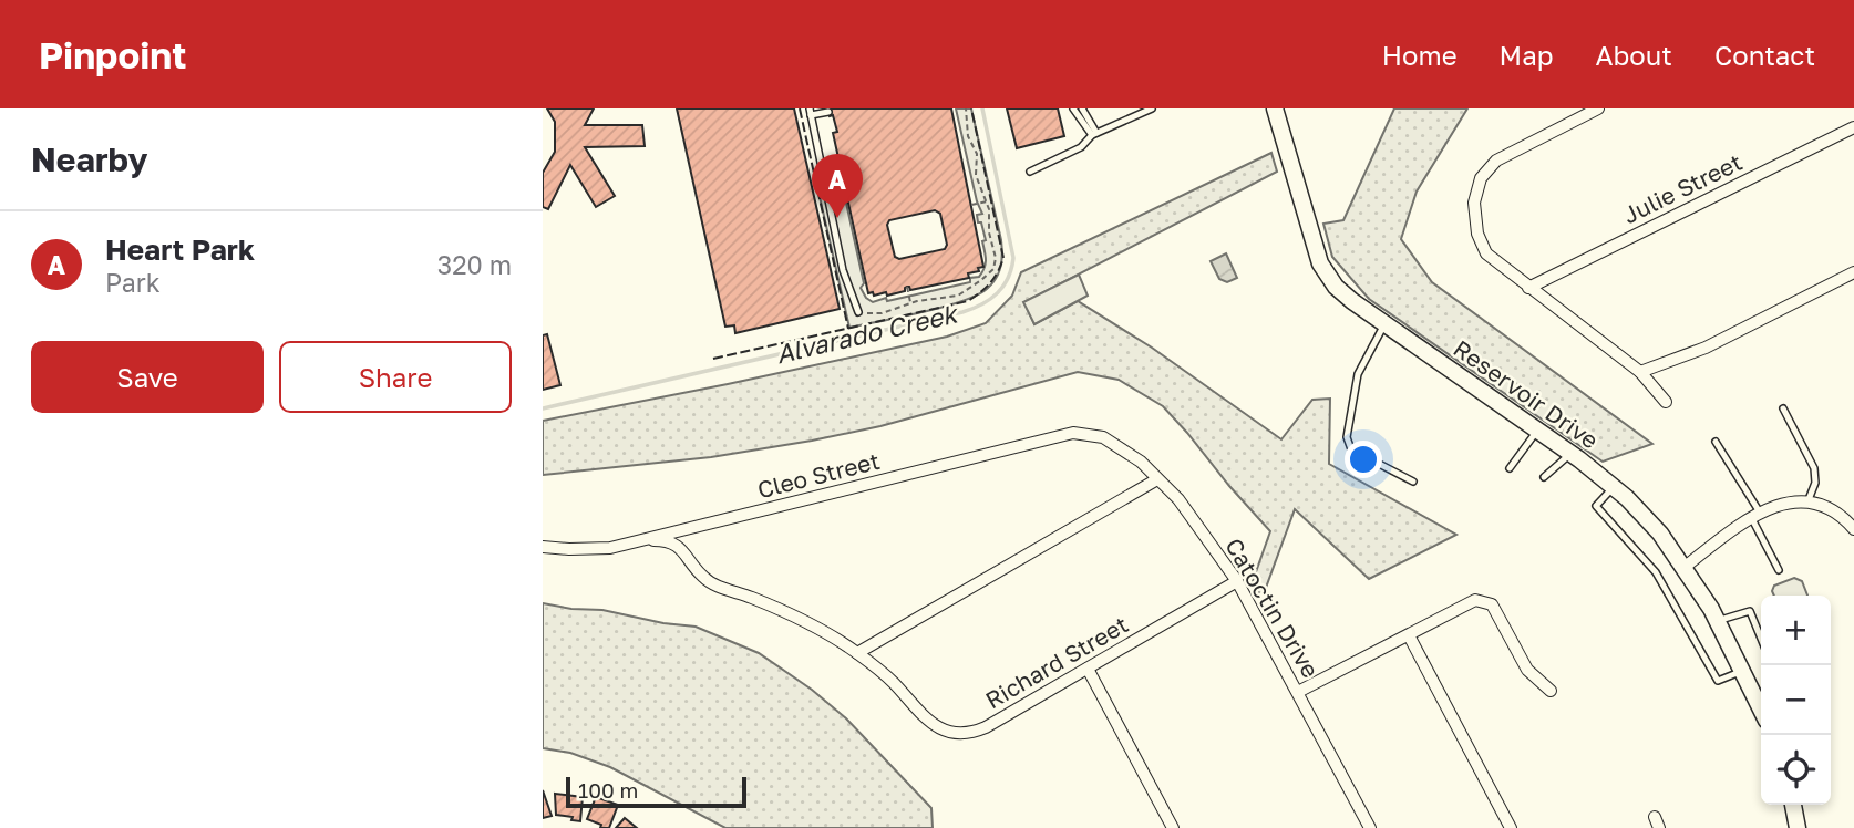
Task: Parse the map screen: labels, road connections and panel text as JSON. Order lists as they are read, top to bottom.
{
  "streets": {
    "street": [
      "Julie Street",
      "Reservoir Drive",
      "Cleo Street",
      "Catoctin Drive",
      "Richard Street"
    ]
  },
  "crossings": [
    ["Cleo Street", "Catoctin Drive"],
    ["Cleo Street", "Richard Street"],
    ["Catoctin Drive", "Richard Street"]
  ],
  "water": ["Alvarado Creek"],
  "scale_bar": "100 m",
  "page": {
    "header": "Pinpoint",
    "nav": [
      "Home",
      "Map",
      "About",
      "Contact"
    ],
    "heading": "Nearby",
    "pins": "A",
    "list": [
      {
        "mark": "A",
        "name": "Heart Park",
        "note": "Park",
        "value": "320 m"
      }
    ],
    "buttons": ["Save", "Share"],
    "map_buttons": ["+", "−"],
    "scale": "100 m"
  }
}
